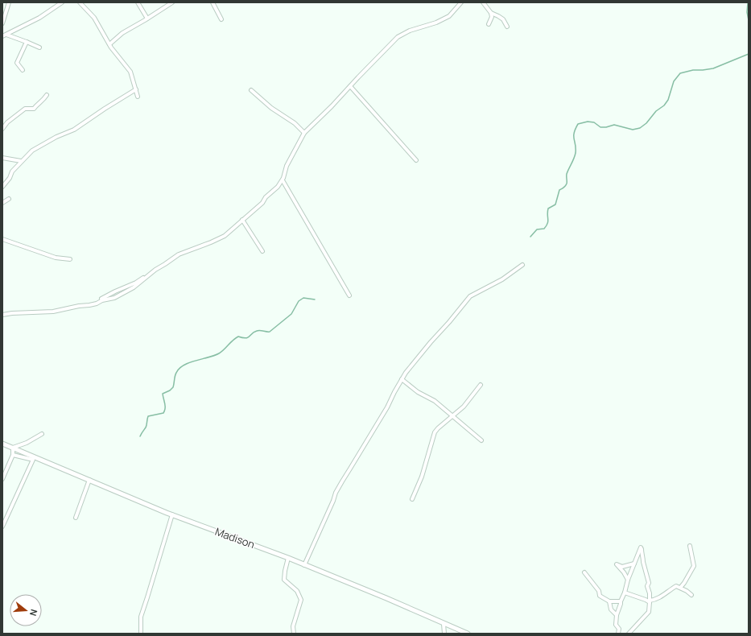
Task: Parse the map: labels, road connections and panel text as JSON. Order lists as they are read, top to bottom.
{
  "streets": {
    "street": ["Madison"]
  },
  "north": "right"
}
